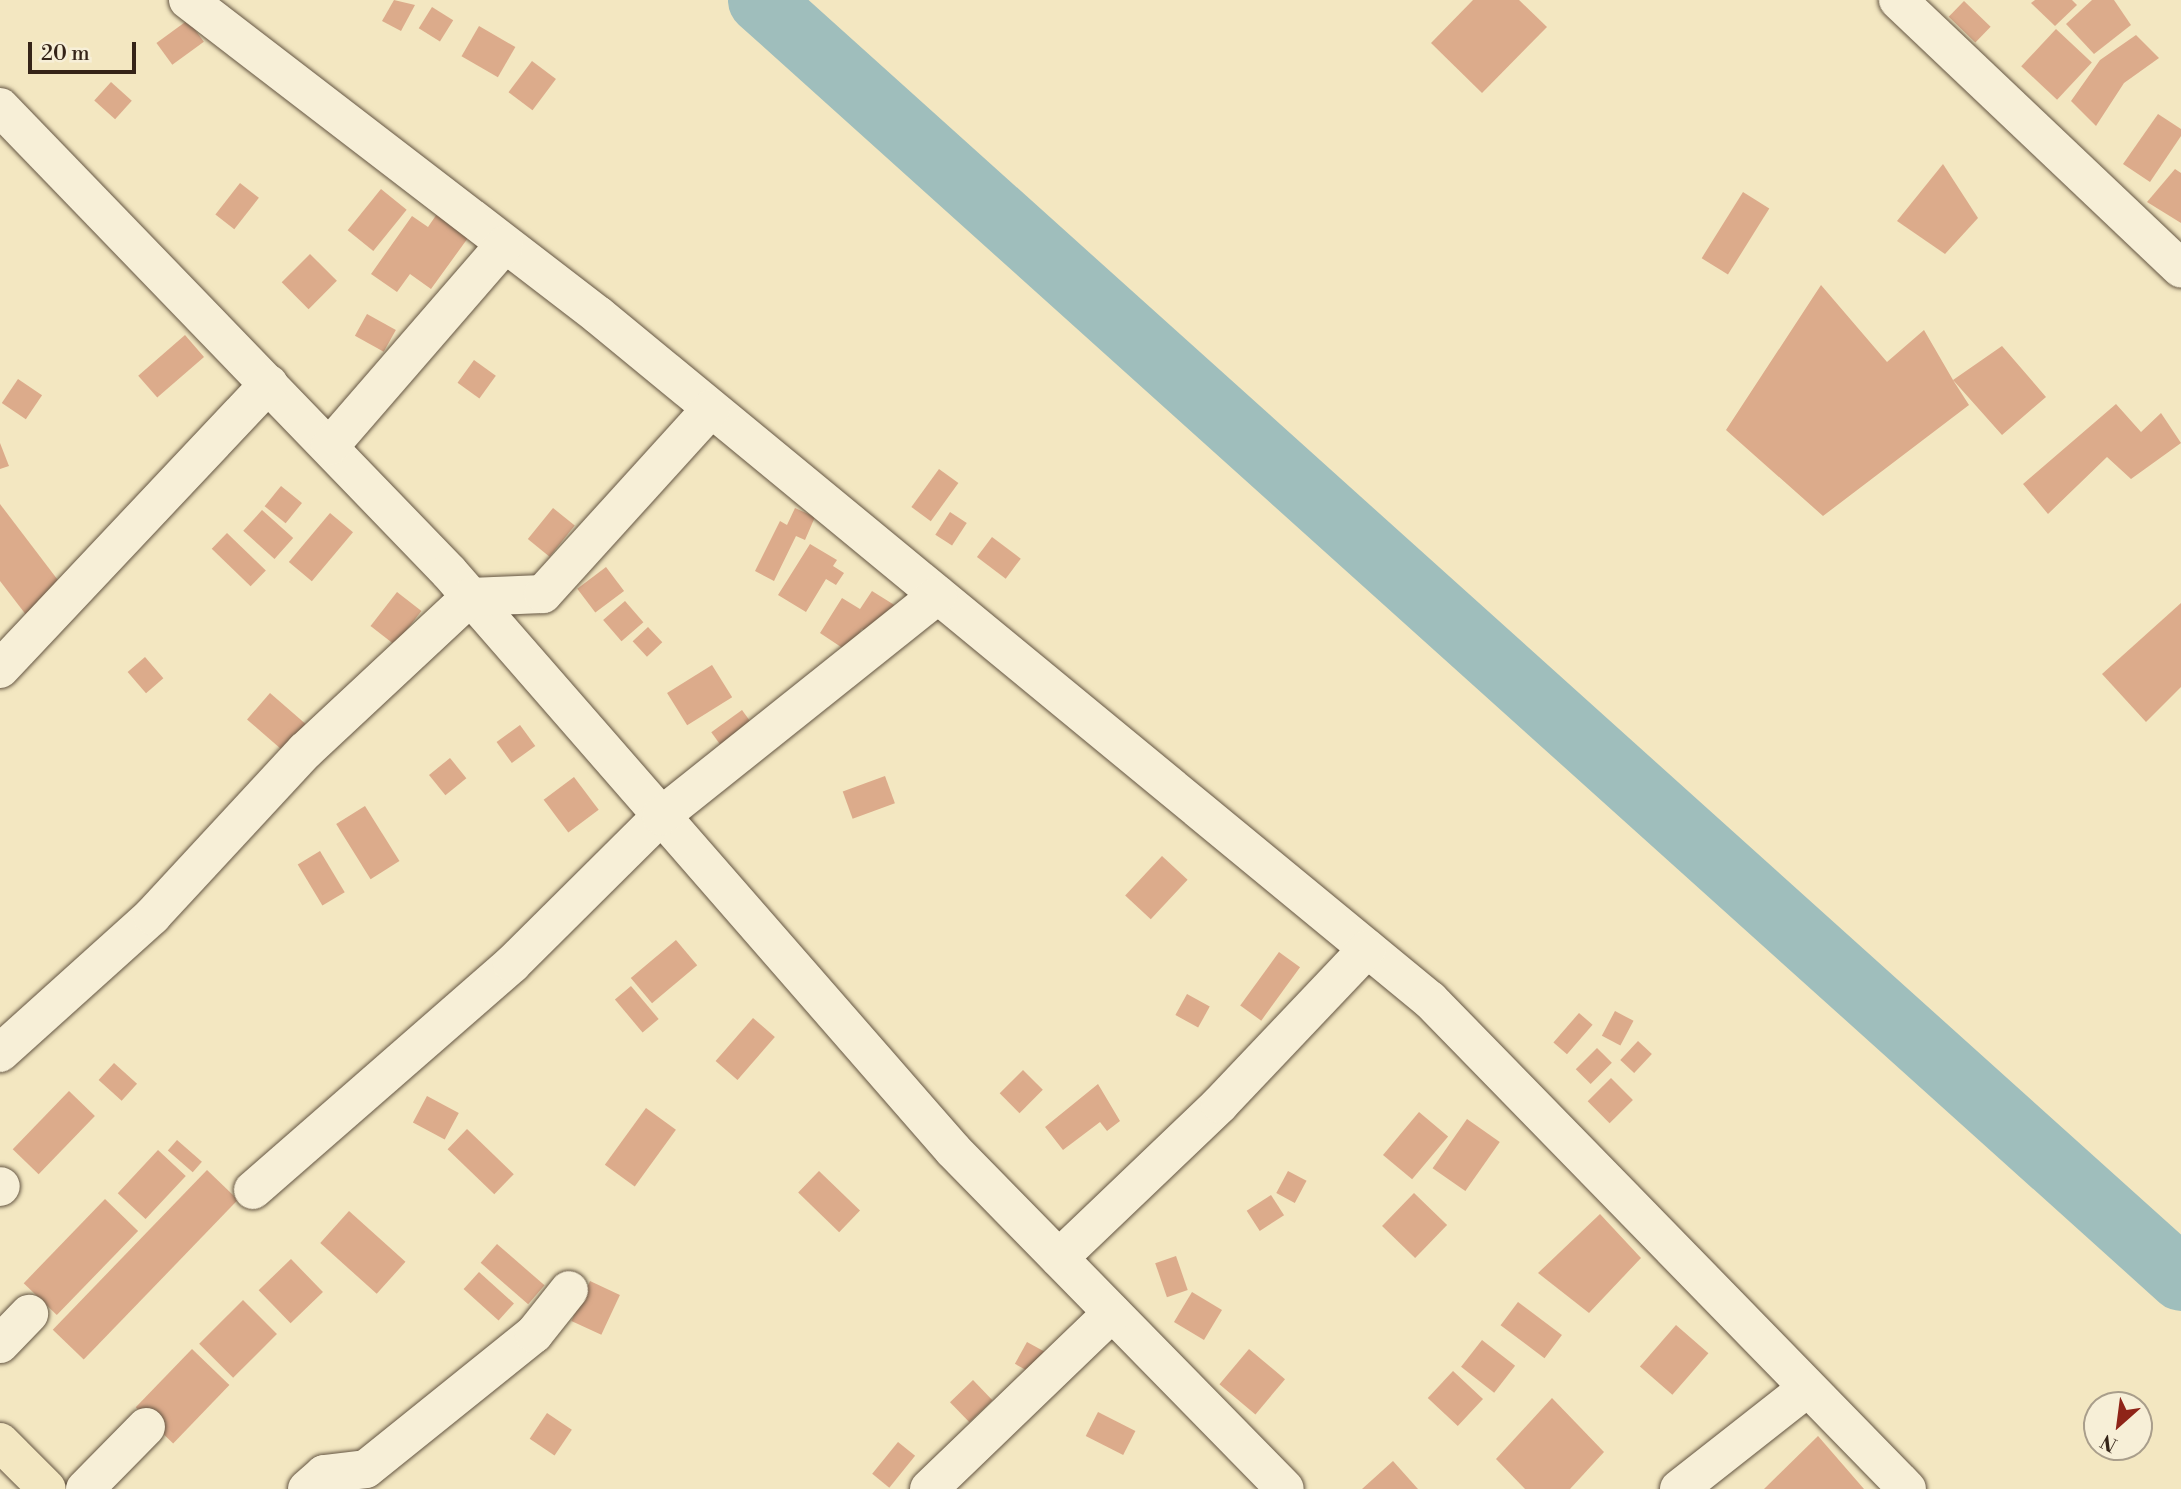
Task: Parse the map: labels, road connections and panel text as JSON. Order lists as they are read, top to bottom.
{
  "scale_bar": "20 m",
  "north": "bottom left"
}
